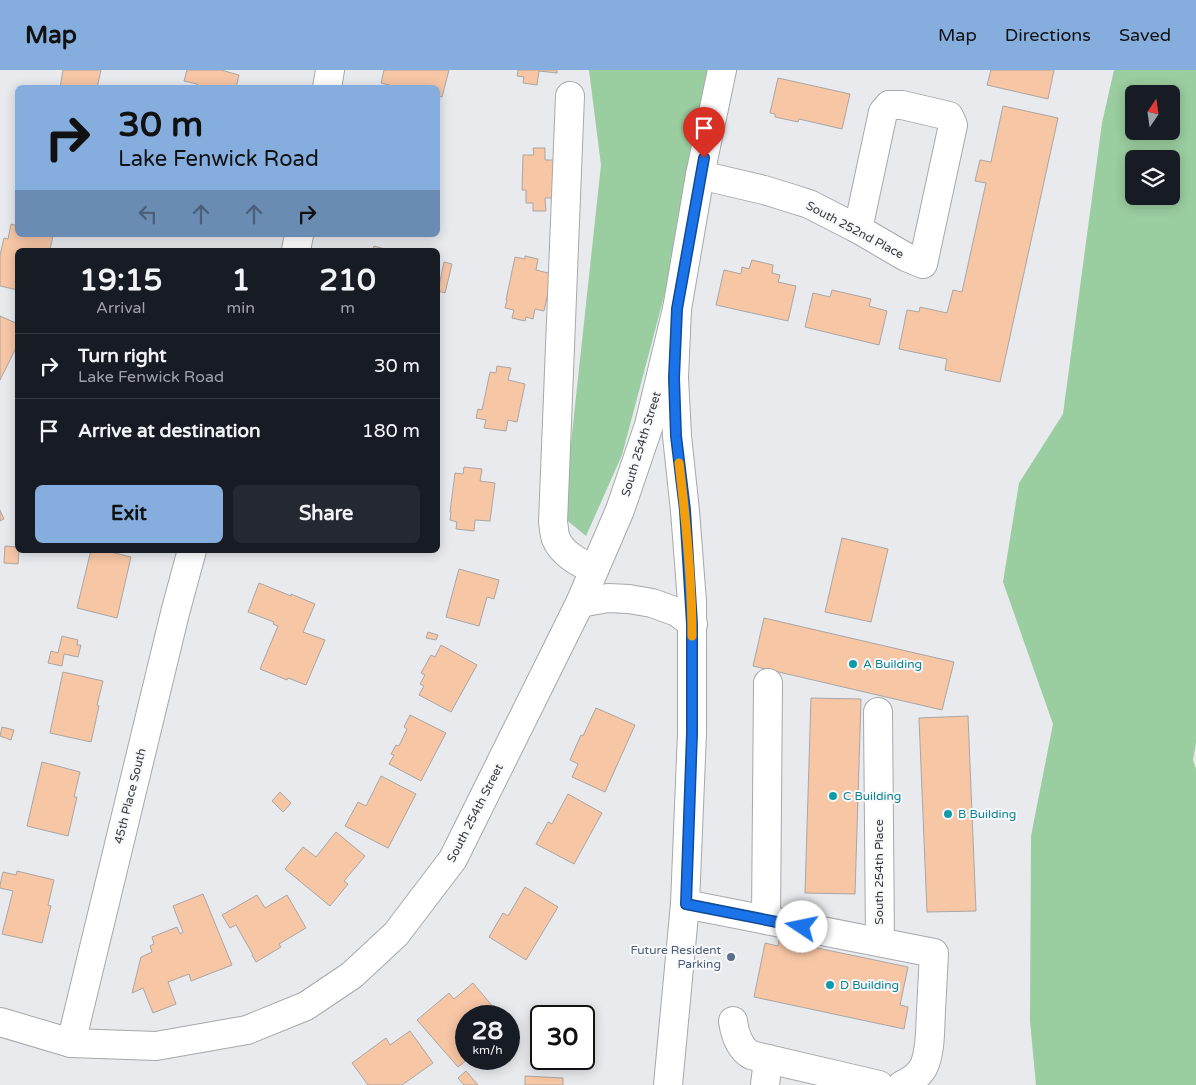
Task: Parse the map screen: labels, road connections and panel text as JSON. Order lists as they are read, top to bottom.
{
  "streets": {
    "street": [
      "South 252nd Place",
      "South 254th Street",
      "45th Place South",
      "South 254th Place"
    ]
  },
  "crossings": [
    ["South 254th Street", "45th Place South"]
  ],
  "places": [
    "A Building",
    "C Building",
    "B Building",
    "Future Resident Parking",
    "D Building"
  ],
  "north": "top",
  "page": {
    "header": "Map",
    "nav": ["Map", "Directions", "Saved"],
    "turn": ["30 m", "Lake Fenwick Road"],
    "eta": [
      "19:15",
      "Arrival",
      "1",
      "min",
      "210",
      "m"
    ],
    "list": [
      {
        "name": "Turn right",
        "note": "Lake Fenwick Road",
        "value": "30 m"
      },
      {
        "name": "Arrive at destination",
        "value": "180 m"
      }
    ],
    "buttons": ["Exit", "Share"],
    "speed": "28 km/h",
    "limit": "30"
  }
}
